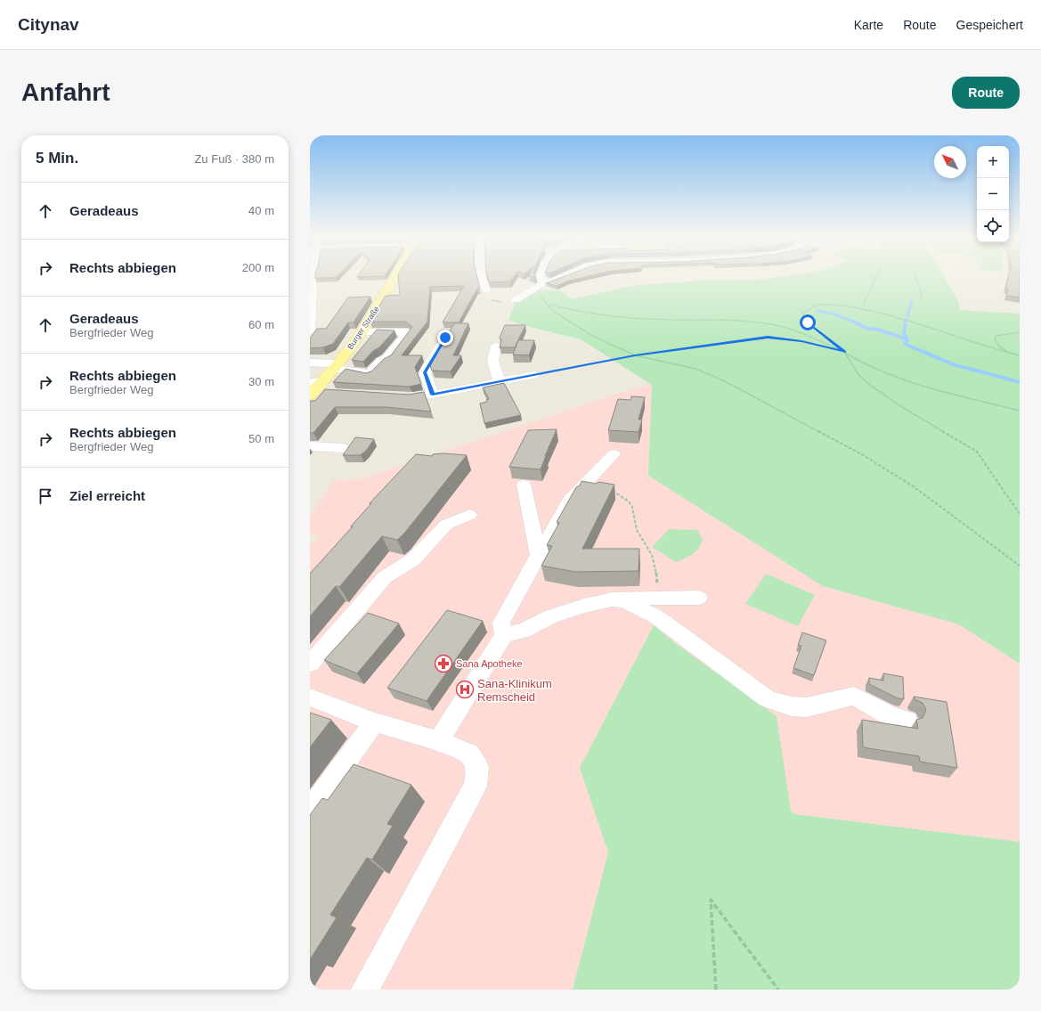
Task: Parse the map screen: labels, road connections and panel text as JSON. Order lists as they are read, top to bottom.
{
  "streets": {
    "main road": ["Burger Straße"]
  },
  "places": {
    "pharmacy": ["Sana Apotheke"],
    "hospital": ["Sana-Klinikum Remscheid"]
  },
  "north": "top left",
  "page": {
    "header": "Citynav",
    "nav": ["Karte", "Route", "Gespeichert"],
    "buttons": "Route",
    "title": "Anfahrt",
    "heading": ["5 Min.", "Zu Fuß · 380 m"],
    "map_buttons": ["+", "−"],
    "list": [
      ["Geradeaus", "40 m"],
      ["Rechts abbiegen", "200 m"],
      ["Geradeaus", "Bergfrieder Weg", "60 m"],
      ["Rechts abbiegen", "Bergfrieder Weg", "30 m"],
      ["Rechts abbiegen", "Bergfrieder Weg", "50 m"],
      "Ziel erreicht"
    ]
  }
}
